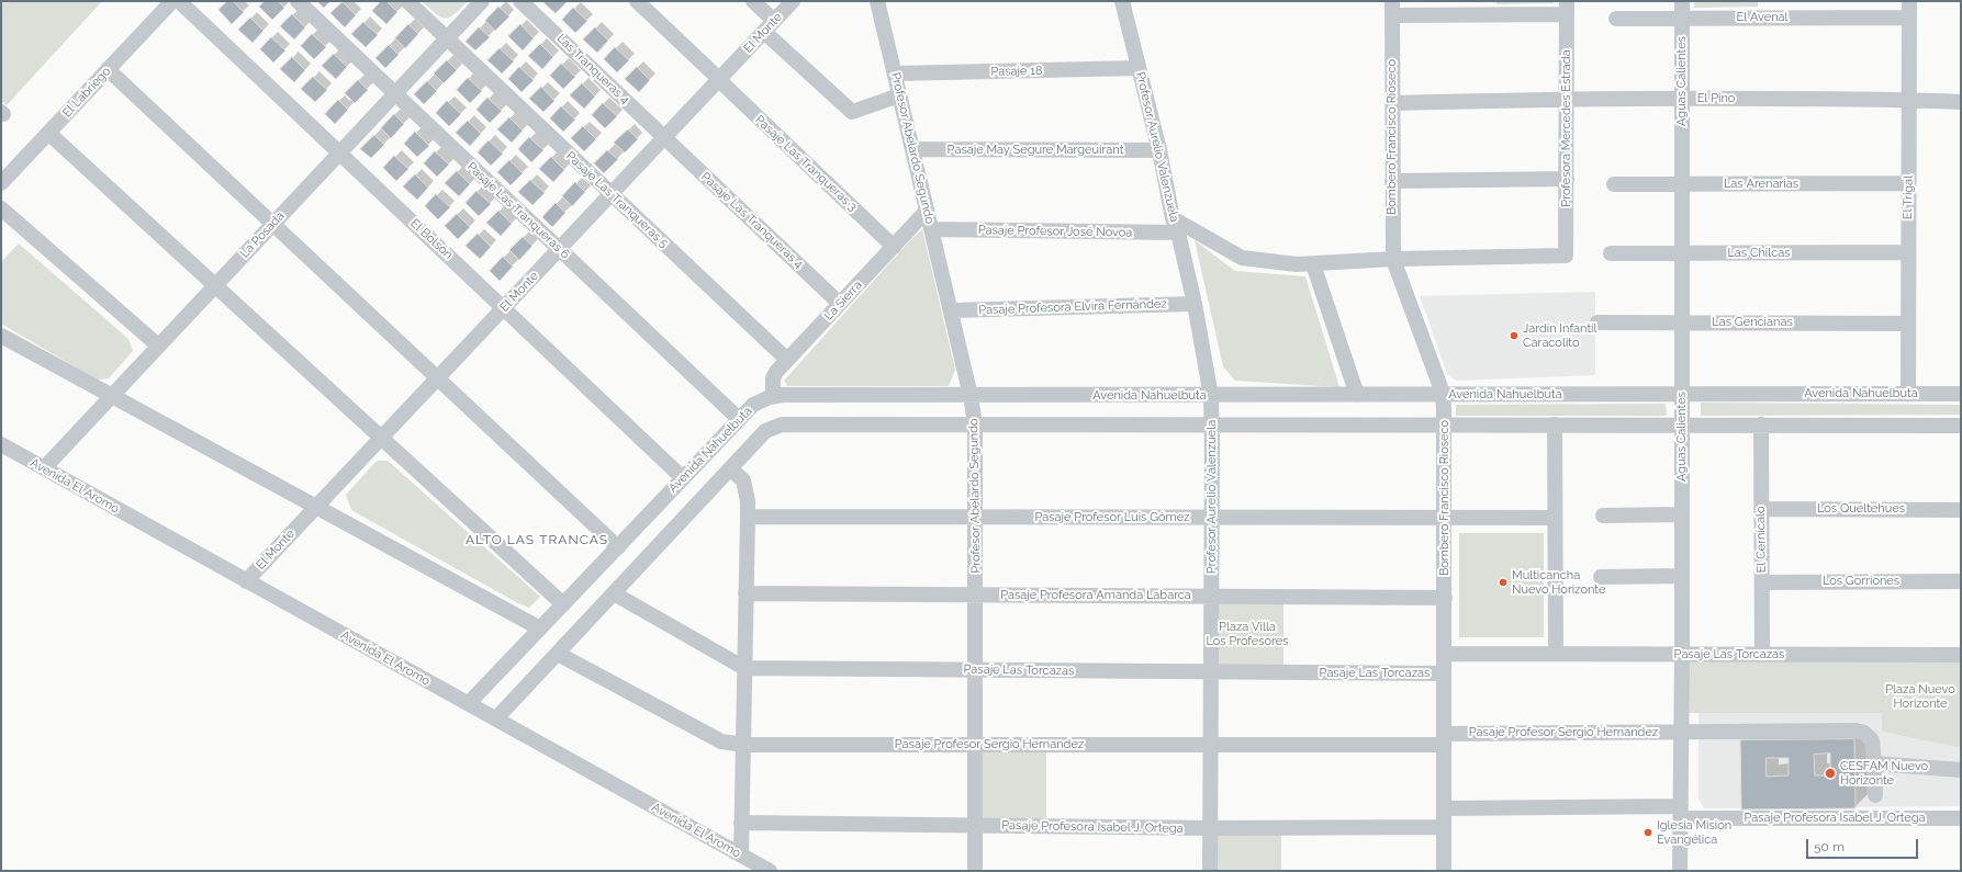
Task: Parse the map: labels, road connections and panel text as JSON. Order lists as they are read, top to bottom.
{
  "streets": {
    "street": [
      "El Avenal",
      "El Monte",
      "Las Tranqueras 4",
      "Pasaje 18",
      "Aguas Calientes",
      "El Labriego",
      "El Pino",
      "Profesora Mercedes Estrada",
      "Bombero Francisco Rioseco",
      "Profesor Aurelio Valenzuela",
      "Profesor Abelardo Segundo",
      "Pasaje May Segure Margeuirant",
      "Pasaje Las Tranqueras 3",
      "Las Arenarias",
      "El Trigal",
      "Pasaje Las Tranqueras 5",
      "Pasaje Las Tranqueras 6",
      "Pasaje Las Tranqueras 4",
      "Pasaje Profesor José Novoa",
      "La Posada",
      "El Bolsón",
      "Las Chilcas",
      "La Sierra",
      "Pasaje Profesora Elvira Fernández",
      "Las Gencianas",
      "Avenida Nahuelbuta",
      "Avenida El Aromo",
      "Los Queltehues",
      "Pasaje Profesor Luis Gómez",
      "El Cernícalo",
      "Los Gorriones",
      "Pasaje Profesora Amanda Labarca",
      "Pasaje Las Torcazas",
      "Pasaje Profesor Sergio Hernandez",
      "Pasaje Profesora Isabel J. Ortega"
    ]
  },
  "crossings": [
    ["El Avenal", "Aguas Calientes"],
    ["El Avenal", "El Trigal"],
    ["El Monte", "Las Tranqueras 4"],
    ["El Monte", "Pasaje Las Tranqueras 3"],
    ["El Monte", "Pasaje Las Tranqueras 5"],
    ["El Monte", "Pasaje Las Tranqueras 6"],
    ["El Monte", "Pasaje Las Tranqueras 4"],
    ["El Monte", "El Bolsón"],
    ["El Monte", "Avenida El Aromo"],
    ["Las Tranqueras 4", "Pasaje Las Tranqueras 4"],
    ["Pasaje 18", "Profesor Aurelio Valenzuela"],
    ["Pasaje 18", "Profesor Abelardo Segundo"],
    ["Aguas Calientes", "El Pino"],
    ["Aguas Calientes", "Las Arenarias"],
    ["Aguas Calientes", "Las Chilcas"],
    ["Aguas Calientes", "Las Gencianas"],
    ["Aguas Calientes", "Avenida Nahuelbuta"],
    ["Aguas Calientes", "Pasaje Las Torcazas"],
    ["Aguas Calientes", "Pasaje Profesor Sergio Hernandez"],
    ["Aguas Calientes", "Pasaje Profesora Isabel J. Ortega"],
    ["El Pino", "Profesora Mercedes Estrada"],
    ["El Pino", "Bombero Francisco Rioseco"],
    ["El Pino", "El Trigal"],
    ["Profesora Mercedes Estrada", "Pasaje Profesor José Novoa"],
    ["Bombero Francisco Rioseco", "Pasaje Profesor José Novoa"],
    ["Bombero Francisco Rioseco", "Avenida Nahuelbuta"],
    ["Bombero Francisco Rioseco", "Pasaje Profesor Luis Gómez"],
    ["Bombero Francisco Rioseco", "Pasaje Profesora Amanda Labarca"],
    ["Bombero Francisco Rioseco", "Pasaje Las Torcazas"],
    ["Bombero Francisco Rioseco", "Pasaje Profesor Sergio Hernandez"],
    ["Bombero Francisco Rioseco", "Pasaje Profesora Isabel J. Ortega"],
    ["Profesor Aurelio Valenzuela", "Pasaje May Segure Margeuirant"],
    ["Profesor Aurelio Valenzuela", "Pasaje Profesor José Novoa"],
    ["Profesor Aurelio Valenzuela", "Pasaje Profesora Elvira Fernández"],
    ["Profesor Aurelio Valenzuela", "Avenida Nahuelbuta"],
    ["Profesor Aurelio Valenzuela", "Pasaje Profesor Luis Gómez"],
    ["Profesor Aurelio Valenzuela", "Pasaje Profesora Amanda Labarca"],
    ["Profesor Aurelio Valenzuela", "Pasaje Las Torcazas"],
    ["Profesor Aurelio Valenzuela", "Pasaje Profesor Sergio Hernandez"],
    ["Profesor Aurelio Valenzuela", "Pasaje Profesora Isabel J. Ortega"],
    ["Profesor Abelardo Segundo", "Pasaje May Segure Margeuirant"],
    ["Profesor Abelardo Segundo", "Pasaje Profesor José Novoa"],
    ["Profesor Abelardo Segundo", "La Sierra"],
    ["Profesor Abelardo Segundo", "Pasaje Profesora Elvira Fernández"],
    ["Profesor Abelardo Segundo", "Avenida Nahuelbuta"],
    ["Profesor Abelardo Segundo", "Pasaje Profesor Luis Gómez"],
    ["Profesor Abelardo Segundo", "Pasaje Profesora Amanda Labarca"],
    ["Profesor Abelardo Segundo", "Pasaje Las Torcazas"],
    ["Profesor Abelardo Segundo", "Pasaje Profesor Sergio Hernandez"],
    ["Profesor Abelardo Segundo", "Pasaje Profesora Isabel J. Ortega"],
    ["Pasaje Las Tranqueras 3", "La Sierra"],
    ["Las Arenarias", "El Trigal"],
    ["El Trigal", "Las Chilcas"],
    ["El Trigal", "Las Gencianas"],
    ["El Trigal", "Avenida Nahuelbuta"],
    ["Pasaje Las Tranqueras 5", "La Posada"],
    ["Pasaje Las Tranqueras 5", "La Sierra"],
    ["Pasaje Las Tranqueras 6", "La Posada"],
    ["Pasaje Las Tranqueras 6", "Avenida Nahuelbuta"],
    ["Pasaje Las Tranqueras 4", "La Sierra"],
    ["La Posada", "El Bolsón"],
    ["La Posada", "Avenida El Aromo"],
    ["El Bolsón", "Avenida Nahuelbuta"],
    ["La Sierra", "Avenida Nahuelbuta"],
    ["Avenida Nahuelbuta", "Avenida El Aromo"],
    ["Los Queltehues", "El Cernícalo"],
    ["El Cernícalo", "Los Gorriones"],
    ["El Cernícalo", "Pasaje Las Torcazas"]
  ],
  "districts": ["ALTO LAS TRANCAS"],
  "parks": ["Plaza Villa Los Profesores", "Plaza Nuevo Horizonte"],
  "places": [
    "Jardín Infantil Caracolito",
    "Multicancha Nuevo Horizonte",
    "CESFAM Nuevo Horizonte",
    "Iglesia Mision Evangélica"
  ],
  "scale_bar": "50 m"
}
